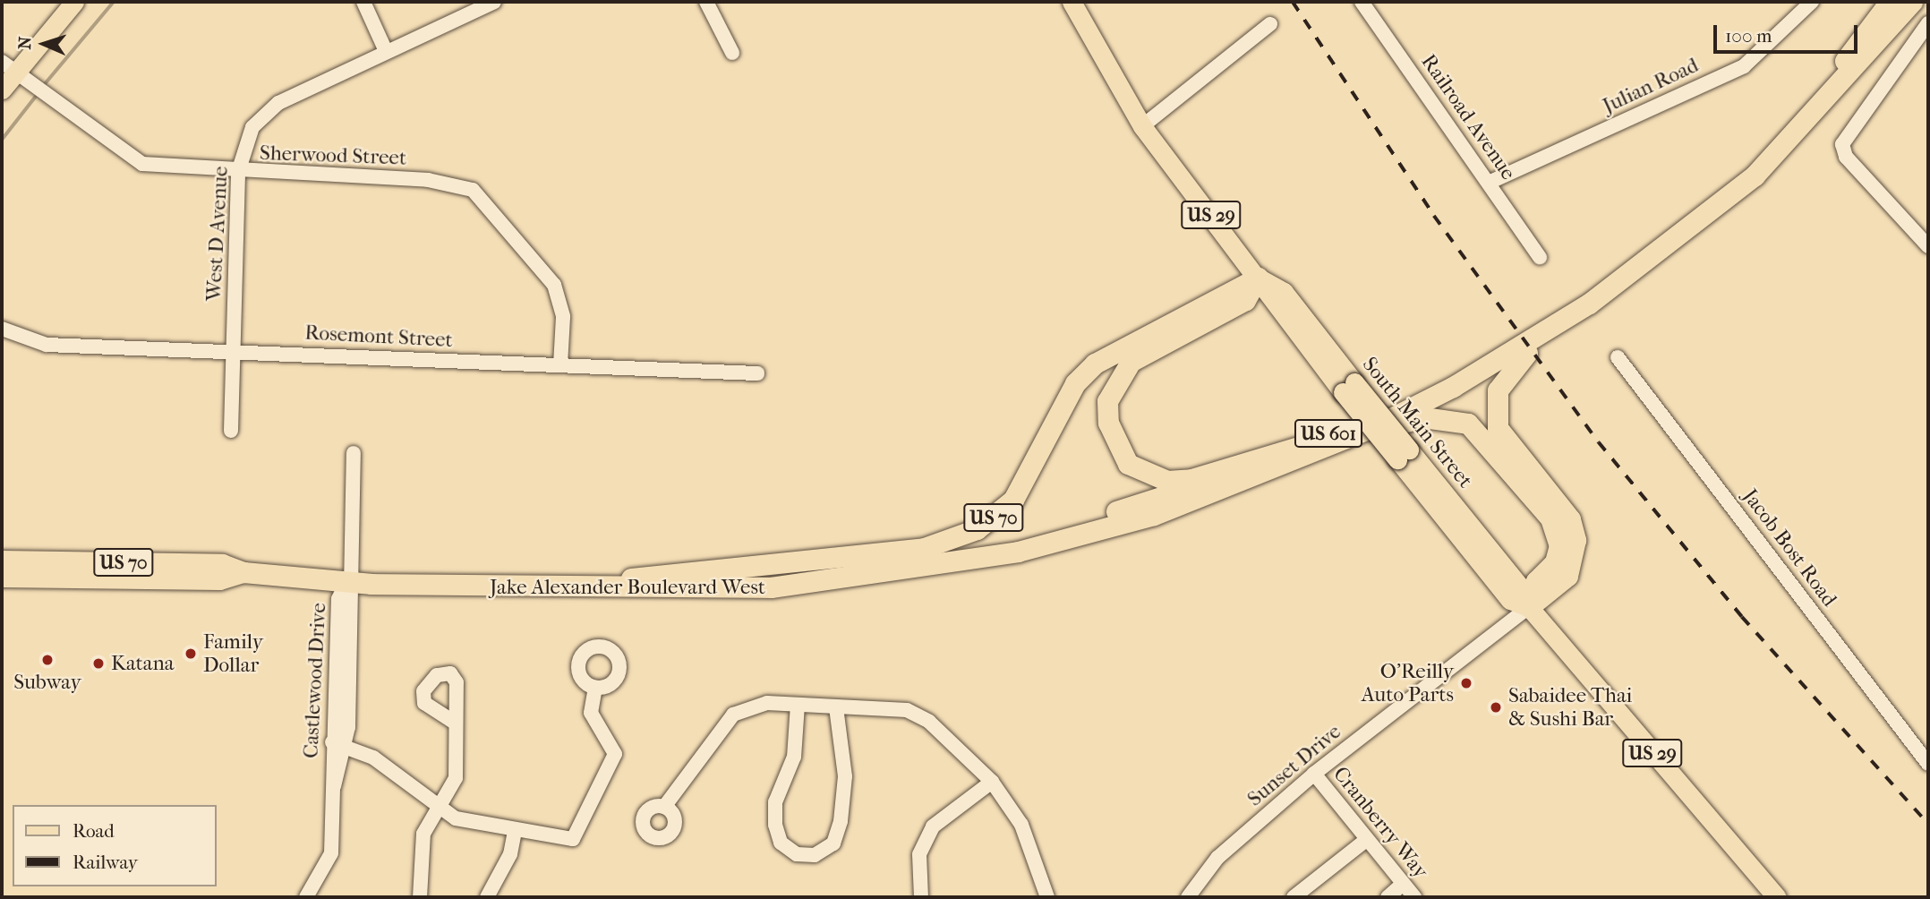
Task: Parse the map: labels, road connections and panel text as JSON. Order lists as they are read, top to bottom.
{
  "streets": {
    "highway": ["US 601", "US 70", "Jake Alexander Boulevard West"],
    "main road": ["US 29", "South Main Street"],
    "street": [
      "Julian Road",
      "Railroad Avenue",
      "Sherwood Street",
      "West D Avenue",
      "Rosemont Street",
      "Jacob Bost Road",
      "Castlewood Drive",
      "Sunset Drive",
      "Cranberry Way"
    ]
  },
  "crossings": [
    ["Julian Road", "Railroad Avenue"],
    ["Sherwood Street", "West D Avenue"],
    ["Sherwood Street", "Rosemont Street"],
    ["West D Avenue", "Rosemont Street"],
    ["South Main Street", "US 70"],
    ["South Main Street", "Sunset Drive"],
    ["US 601", "US 70"],
    ["US 601", "Jake Alexander Boulevard West"],
    ["US 70", "Jake Alexander Boulevard West"],
    ["US 70", "Sunset Drive"],
    ["Jake Alexander Boulevard West", "Castlewood Drive"],
    ["Sunset Drive", "Cranberry Way"]
  ],
  "places": [
    "Family Dollar",
    "Subway",
    "Katana",
    "O'Reilly Auto Parts",
    "Sabaidee Thai & Sushi Bar"
  ],
  "legend": ["Road", "Railway"],
  "scale_bar": "100 m",
  "north": "left"
}
